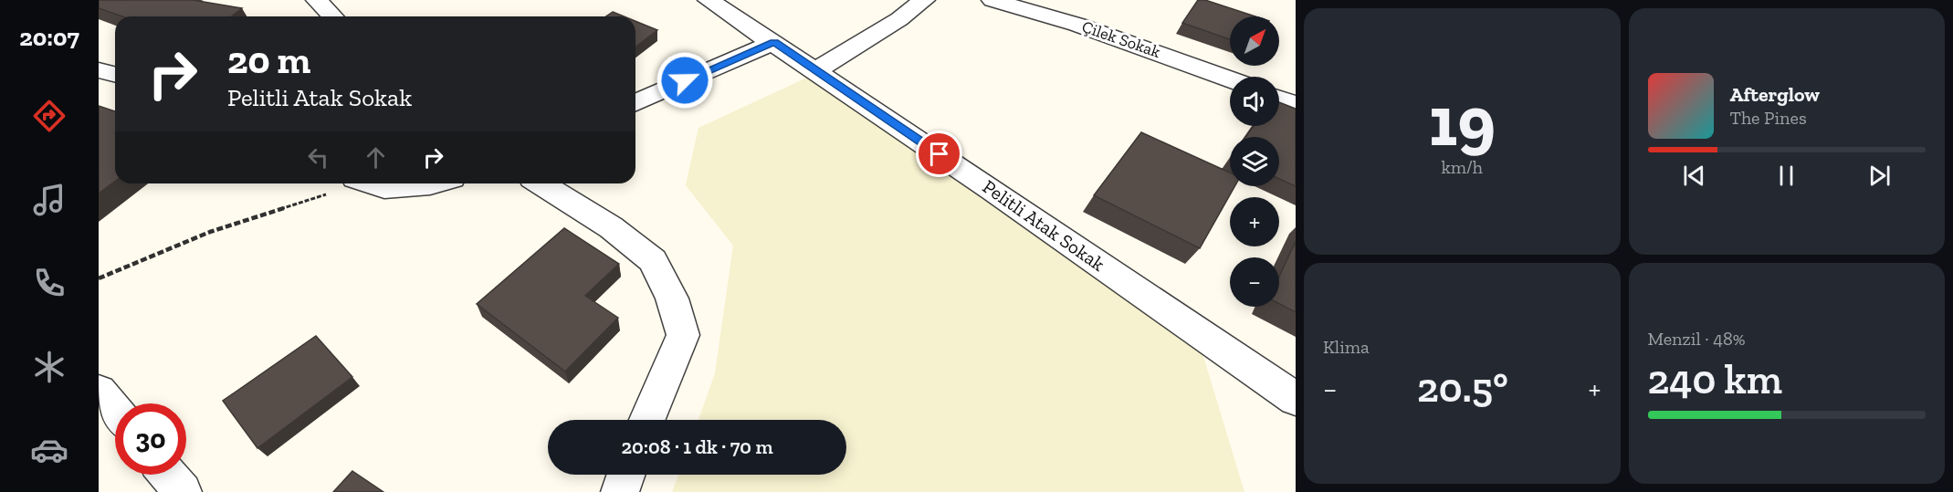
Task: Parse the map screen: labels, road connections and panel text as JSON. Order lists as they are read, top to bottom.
{
  "streets": {
    "street": ["Çilek Sokak", "Pelitli Atak Sokak"]
  },
  "north": "top right",
  "page": {
    "tabs": "20:07",
    "tile": [
      ["19", "km/h"],
      "Klima",
      ["Menzil · 48%", "240 km"]
    ],
    "map_buttons": ["+", "−"],
    "turn": ["20 m", "Pelitli Atak Sokak"],
    "song": ["Afterglow", "The Pines"],
    "heat": ["−", "20.5°", "+"],
    "limit": "30",
    "trip": "20:08 · 1 dk · 70 m"
  }
}
